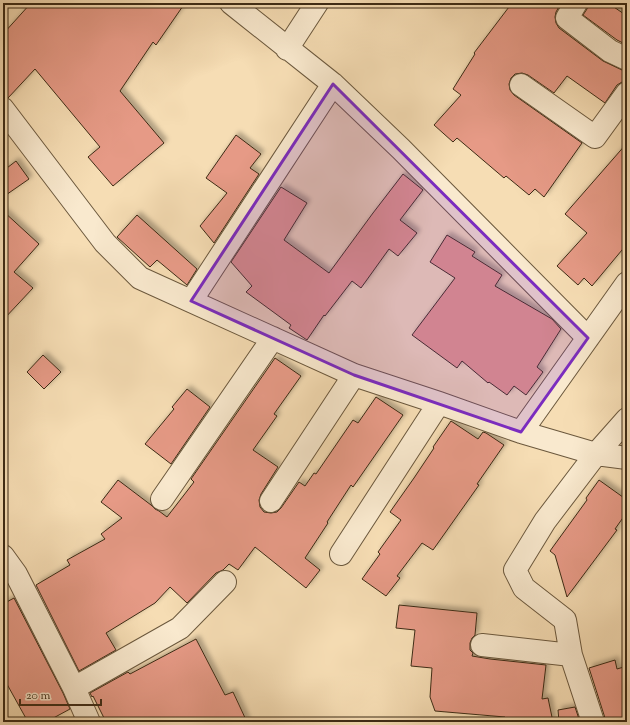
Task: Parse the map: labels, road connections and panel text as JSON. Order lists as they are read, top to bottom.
{
  "scale_bar": "20 m"
}
